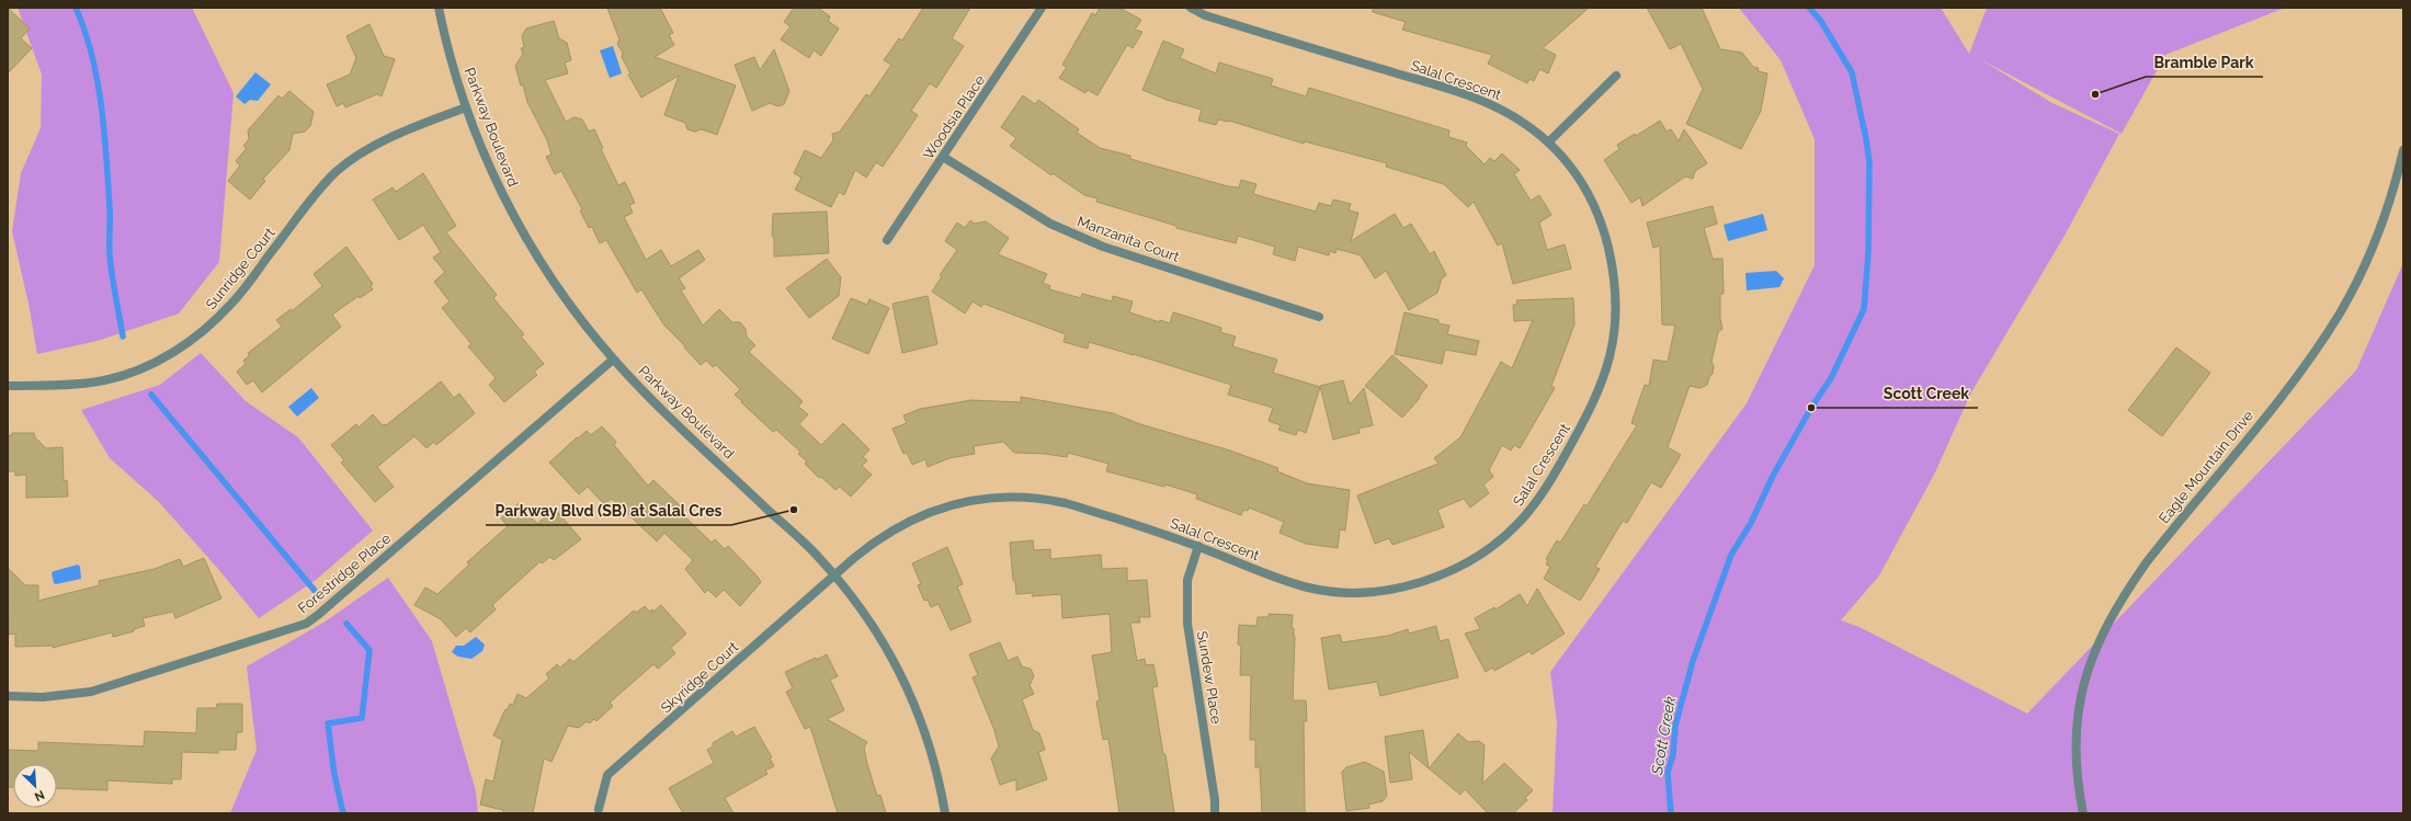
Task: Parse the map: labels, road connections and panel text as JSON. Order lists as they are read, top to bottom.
{
  "streets": {
    "street": [
      "Salal Crescent",
      "Woodsia Place",
      "Parkway Boulevard",
      "Manzanita Court",
      "Sunridge Court",
      "Eagle Mountain Drive",
      "Forestridge Place",
      "Skyridge Court",
      "Sundew Place"
    ]
  },
  "crossings": [
    ["Salal Crescent", "Parkway Boulevard"],
    ["Salal Crescent", "Skyridge Court"],
    ["Salal Crescent", "Sundew Place"],
    ["Woodsia Place", "Manzanita Court"],
    ["Parkway Boulevard", "Sunridge Court"],
    ["Parkway Boulevard", "Forestridge Place"],
    ["Parkway Boulevard", "Skyridge Court"]
  ],
  "water": ["Scott Creek"],
  "places": ["Bramble Park", "Scott Creek", "Parkway Blvd (SB) at Salal Cres"],
  "north": "bottom right"
}
